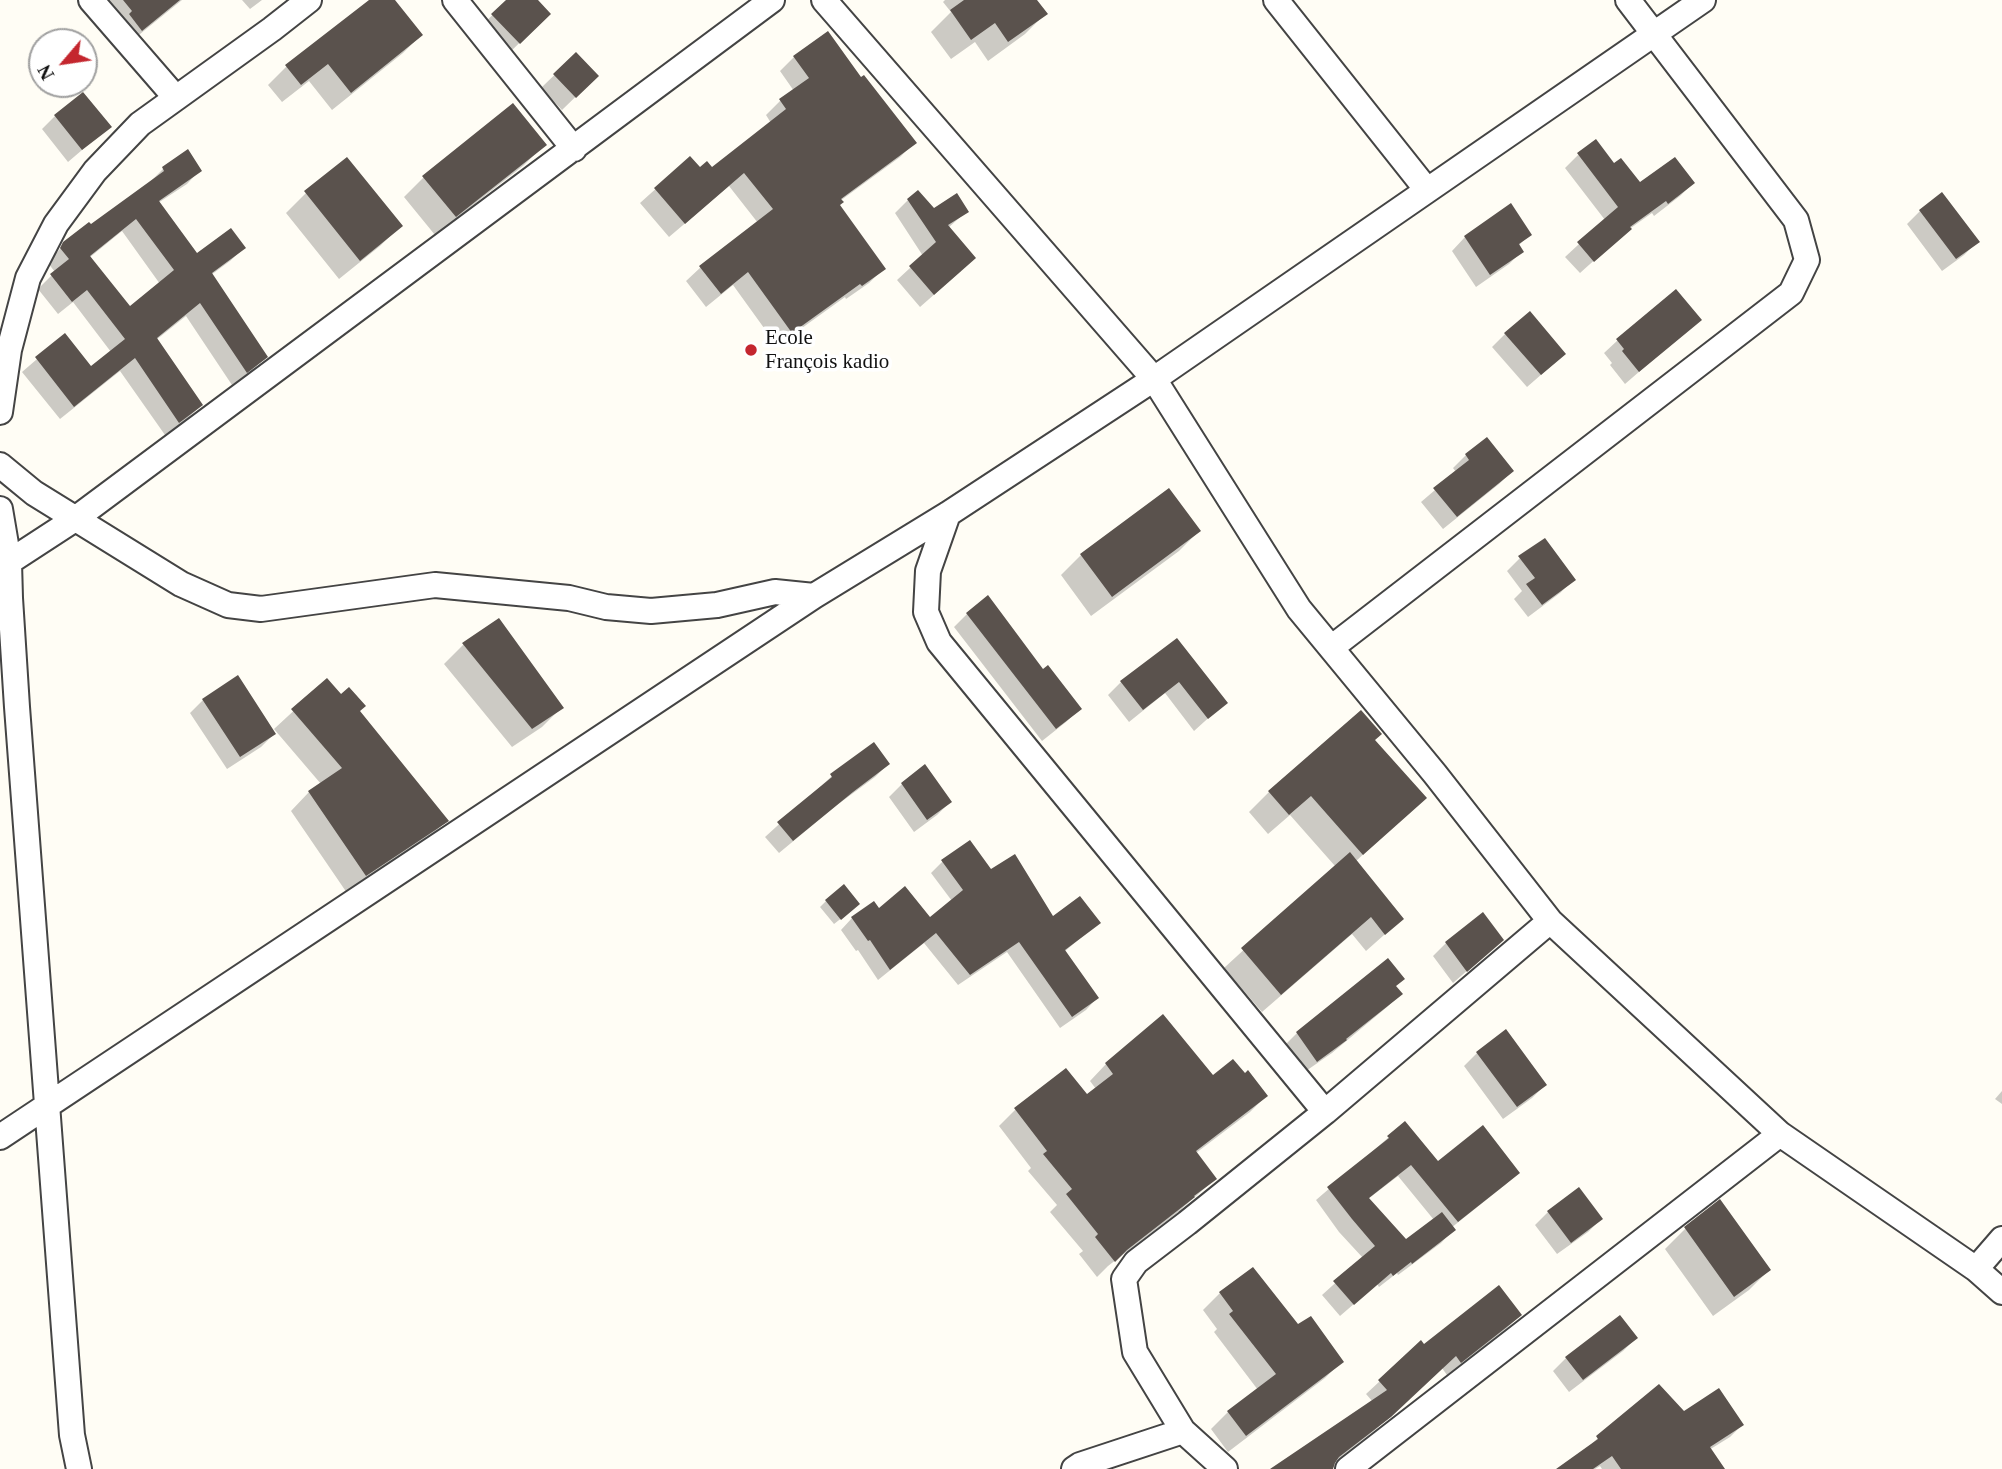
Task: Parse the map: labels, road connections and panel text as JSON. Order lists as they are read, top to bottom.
{
  "places": ["Ecole François kadio"],
  "north": "bottom left"
}
